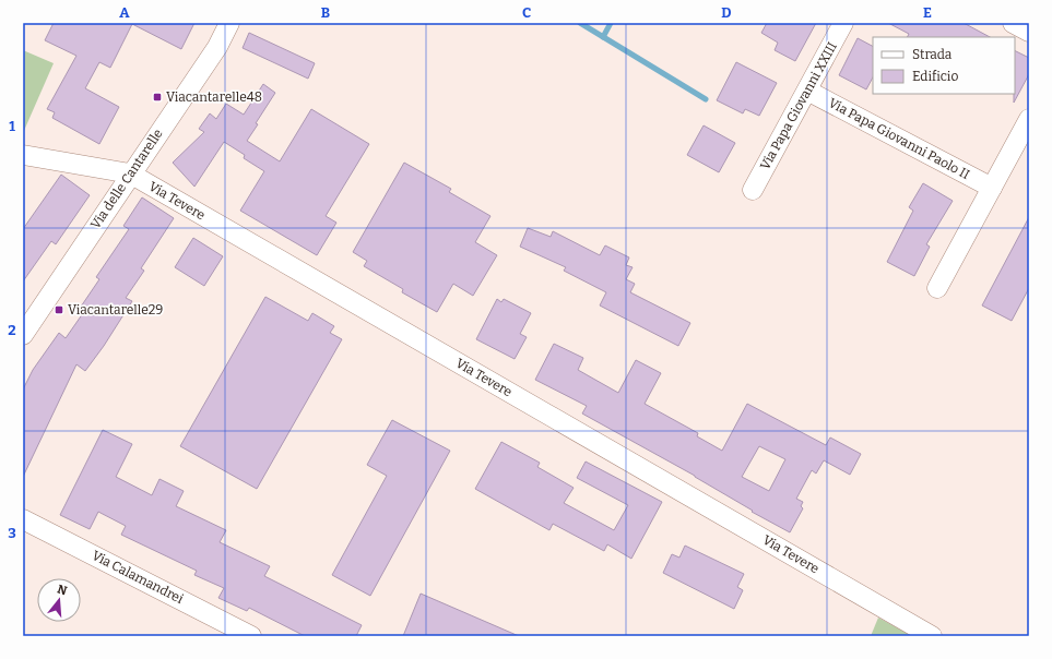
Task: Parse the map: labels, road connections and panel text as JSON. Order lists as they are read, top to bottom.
{
  "streets": {
    "street": [
      "Via Papa Giovanni XXIII",
      "Via Papa Giovanni Paolo II",
      "Via delle Cantarelle",
      "Via Tevere",
      "Via Calamandrei"
    ]
  },
  "crossings": [
    ["Via Papa Giovanni XXIII", "Via Papa Giovanni Paolo II"],
    ["Via delle Cantarelle", "Via Tevere"]
  ],
  "places": {
    "transit": ["Viacantarelle48", "Viacantarelle29"]
  },
  "legend": ["Strada", "Edificio"],
  "north": "top",
  "grid": {
    "columns": [
      "A",
      "B",
      "C",
      "D",
      "E"
    ],
    "rows": ["1", "2", "3"]
  }
}
